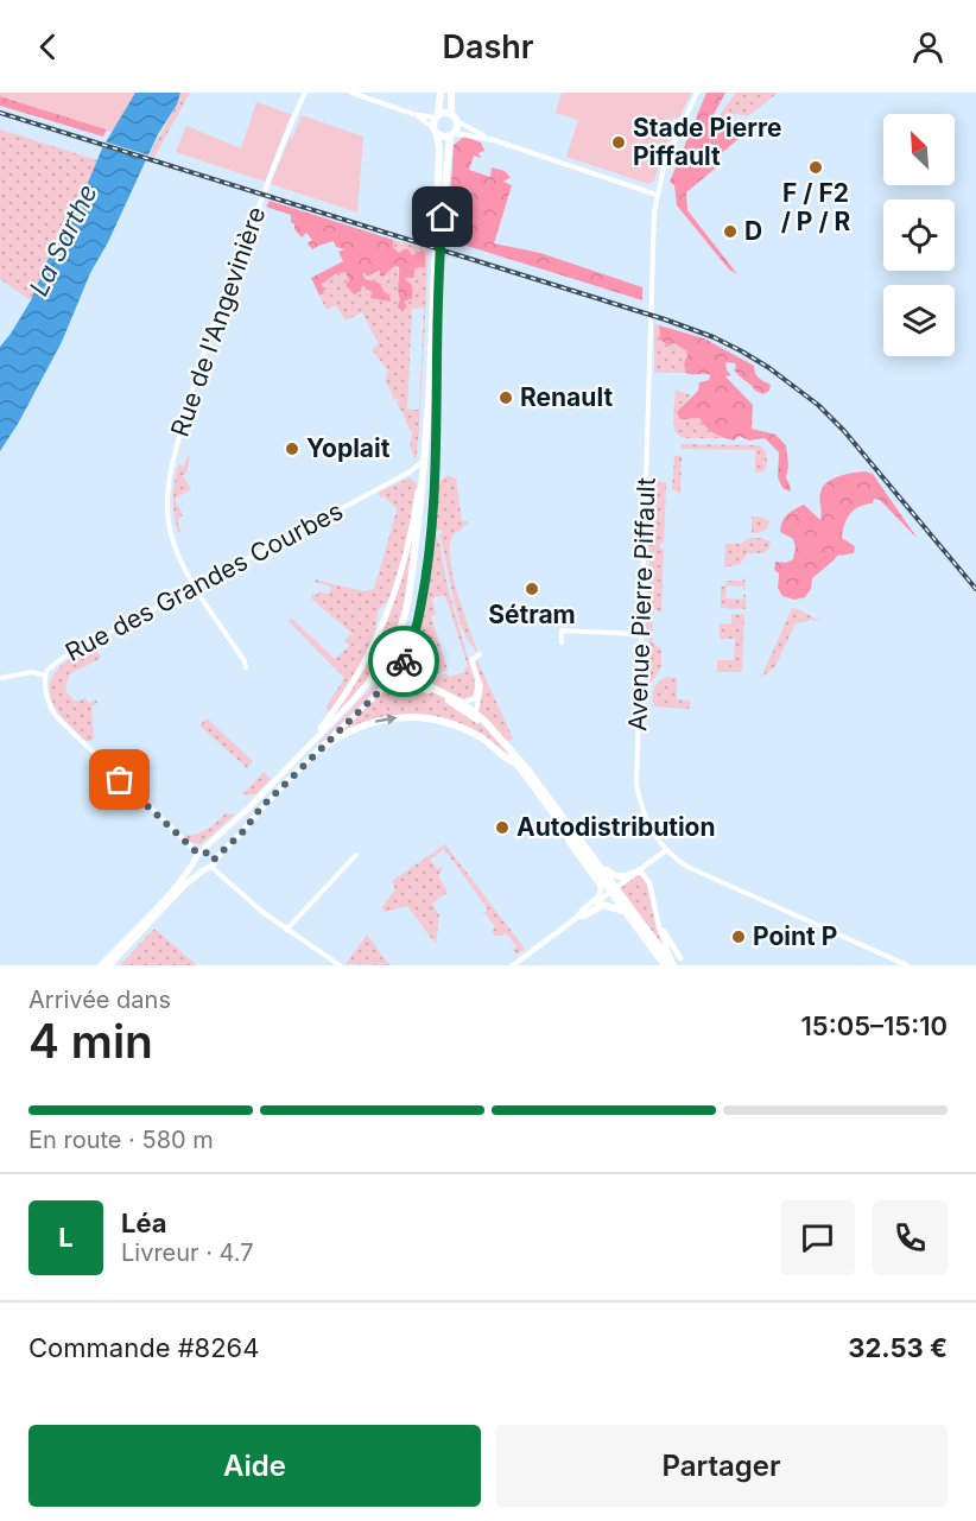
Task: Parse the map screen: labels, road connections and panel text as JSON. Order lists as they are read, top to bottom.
{
  "streets": {
    "street": ["Rue de l'Angevinière", "Rue des Grandes Courbes", "Avenue Pierre Piffault"]
  },
  "crossings": [
    ["Rue de l'Angevinière", "Rue des Grandes Courbes"]
  ],
  "water": ["La Sarthe"],
  "places": [
    "Stade Pierre Piffault",
    "F / F2 / P / R",
    "D",
    "Renault",
    "Yoplait",
    "Sétram",
    "Autodistribution",
    "Point P"
  ],
  "north": "top left",
  "page": {
    "header": "Dashr",
    "heading": ["4 min", "Arrivée dans", "15:05–15:10"],
    "panel": [
      "Léa",
      "Livreur · 4.7",
      "Commande #8264",
      "32.53 €"
    ],
    "bar": "En route · 580 m",
    "round": "L",
    "buttons": ["Aide", "Partager"]
  }
}
